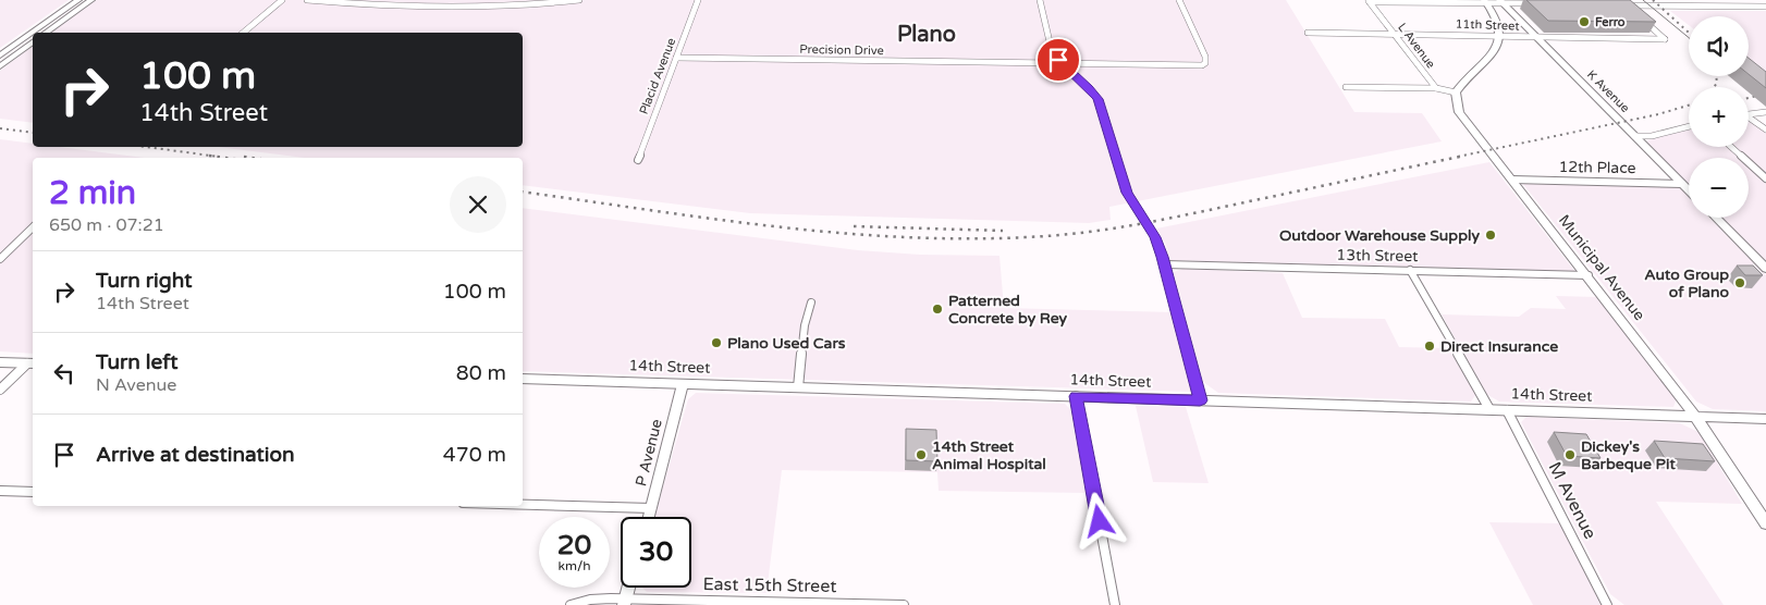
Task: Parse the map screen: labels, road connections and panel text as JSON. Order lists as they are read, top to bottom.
{
  "streets": {
    "main road": ["K Avenue", "Municipal Avenue", "14th Street"],
    "street": [
      "11th Street",
      "L Avenue",
      "Precision Drive",
      "Placid Avenue",
      "12th Place",
      "13th Street",
      "P Avenue",
      "M Avenue",
      "East 15th Street"
    ]
  },
  "crossings": [
    ["11th Street", "L Avenue"],
    ["11th Street", "K Avenue"],
    ["L Avenue", "Municipal Avenue"],
    ["Precision Drive", "Placid Avenue"],
    ["K Avenue", "12th Place"],
    ["12th Place", "Municipal Avenue"],
    ["13th Street", "Municipal Avenue"],
    ["Municipal Avenue", "14th Street"],
    ["14th Street", "P Avenue"],
    ["14th Street", "M Avenue"]
  ],
  "districts": ["Plano"],
  "places": [
    "Ferro",
    "Outdoor Warehouse Supply",
    "Auto Group of Plano",
    "Patterned Concrete by Rey",
    "Plano Used Cars",
    "Direct Insurance",
    "14th Street Animal Hospital",
    "Dickey's Barbeque Pit"
  ],
  "page": {
    "map_buttons": ["+", "−"],
    "turn": ["100 m", "14th Street"],
    "heading": ["2 min", "650 m · 07:21"],
    "list": [
      {
        "name": "Turn right",
        "note": "14th Street",
        "value": "100 m"
      },
      {
        "name": "Turn left",
        "note": "N Avenue",
        "value": "80 m"
      },
      {
        "name": "Arrive at destination",
        "value": "470 m"
      }
    ],
    "speed": "20 km/h",
    "limit": "30"
  }
}
